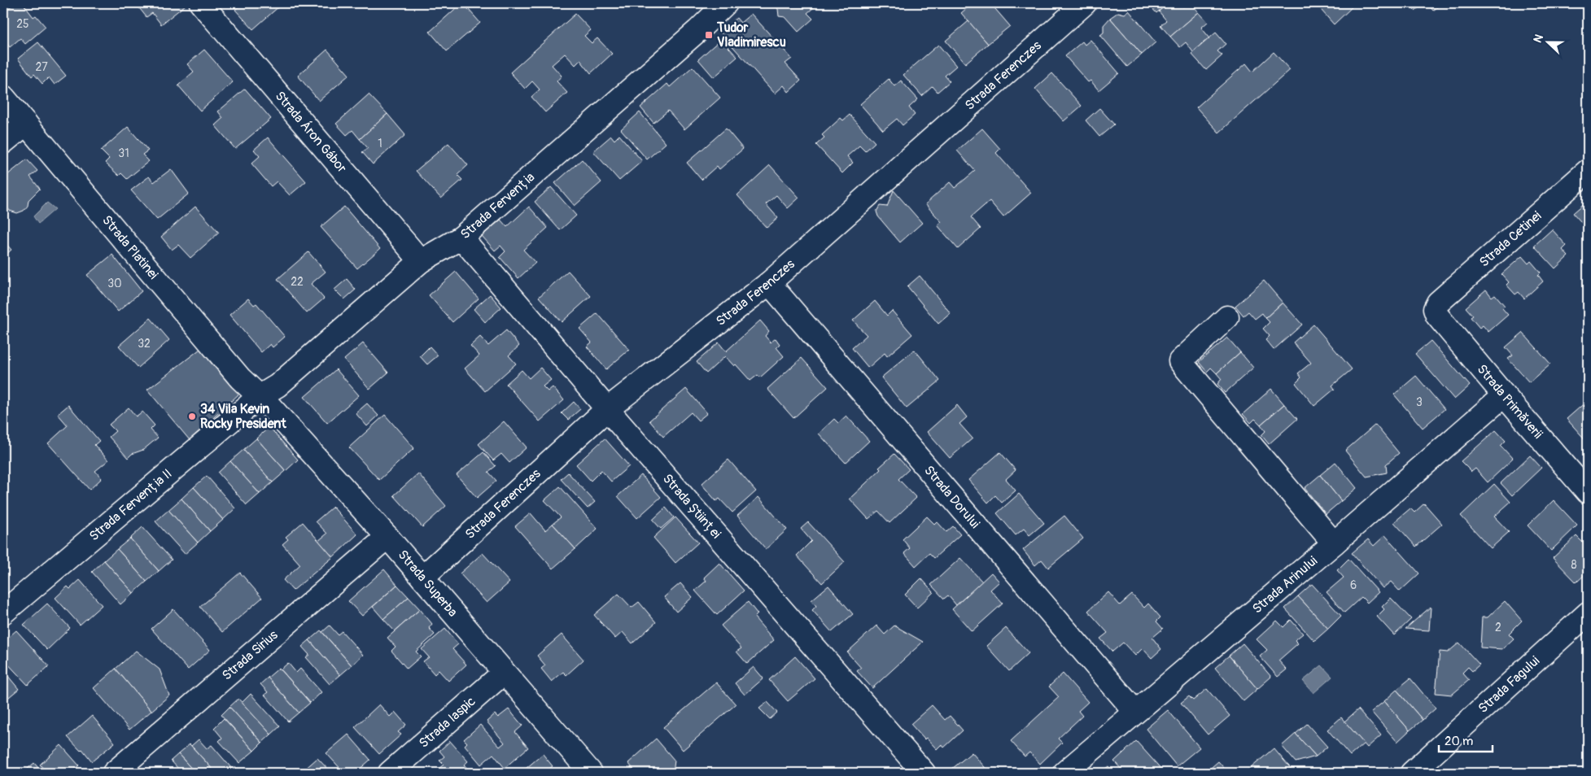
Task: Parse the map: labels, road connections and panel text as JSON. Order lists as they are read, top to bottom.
{
  "streets": {
    "street": [
      "Strada Ferenczes",
      "Strada Áron Gábor",
      "Strada Fervenția",
      "Strada Cetinei",
      "Strada Platinei",
      "Strada Primăverii",
      "Strada Dorului",
      "Strada Fervenția II",
      "Strada Științei",
      "Strada Superba",
      "Strada Arinului",
      "Strada Sirius",
      "Strada Fagului",
      "Strada Iaspic"
    ]
  },
  "crossings": [
    ["Strada Ferenczes", "Strada Dorului"],
    ["Strada Ferenczes", "Strada Științei"],
    ["Strada Ferenczes", "Strada Superba"],
    ["Strada Áron Gábor", "Strada Fervenția"],
    ["Strada Fervenția", "Strada Platinei"],
    ["Strada Fervenția", "Strada Fervenția II"],
    ["Strada Fervenția", "Strada Științei"],
    ["Strada Fervenția", "Strada Superba"],
    ["Strada Cetinei", "Strada Primăverii"],
    ["Strada Platinei", "Strada Fervenția II"],
    ["Strada Platinei", "Strada Superba"],
    ["Strada Primăverii", "Strada Arinului"],
    ["Strada Dorului", "Strada Arinului"],
    ["Strada Fervenția II", "Strada Superba"],
    ["Strada Superba", "Strada Sirius"],
    ["Strada Superba", "Strada Iaspic"]
  ],
  "places": {
    "transit": ["Tudor Vladimirescu"],
    "other": ["34 Vila Kevin Rocky President"]
  },
  "house_numbers": [
    "25",
    "27",
    "1",
    "31",
    "22",
    "30",
    "32",
    "3",
    "8",
    "6",
    "2"
  ],
  "scale_bar": "20 m",
  "north": "left"
}
